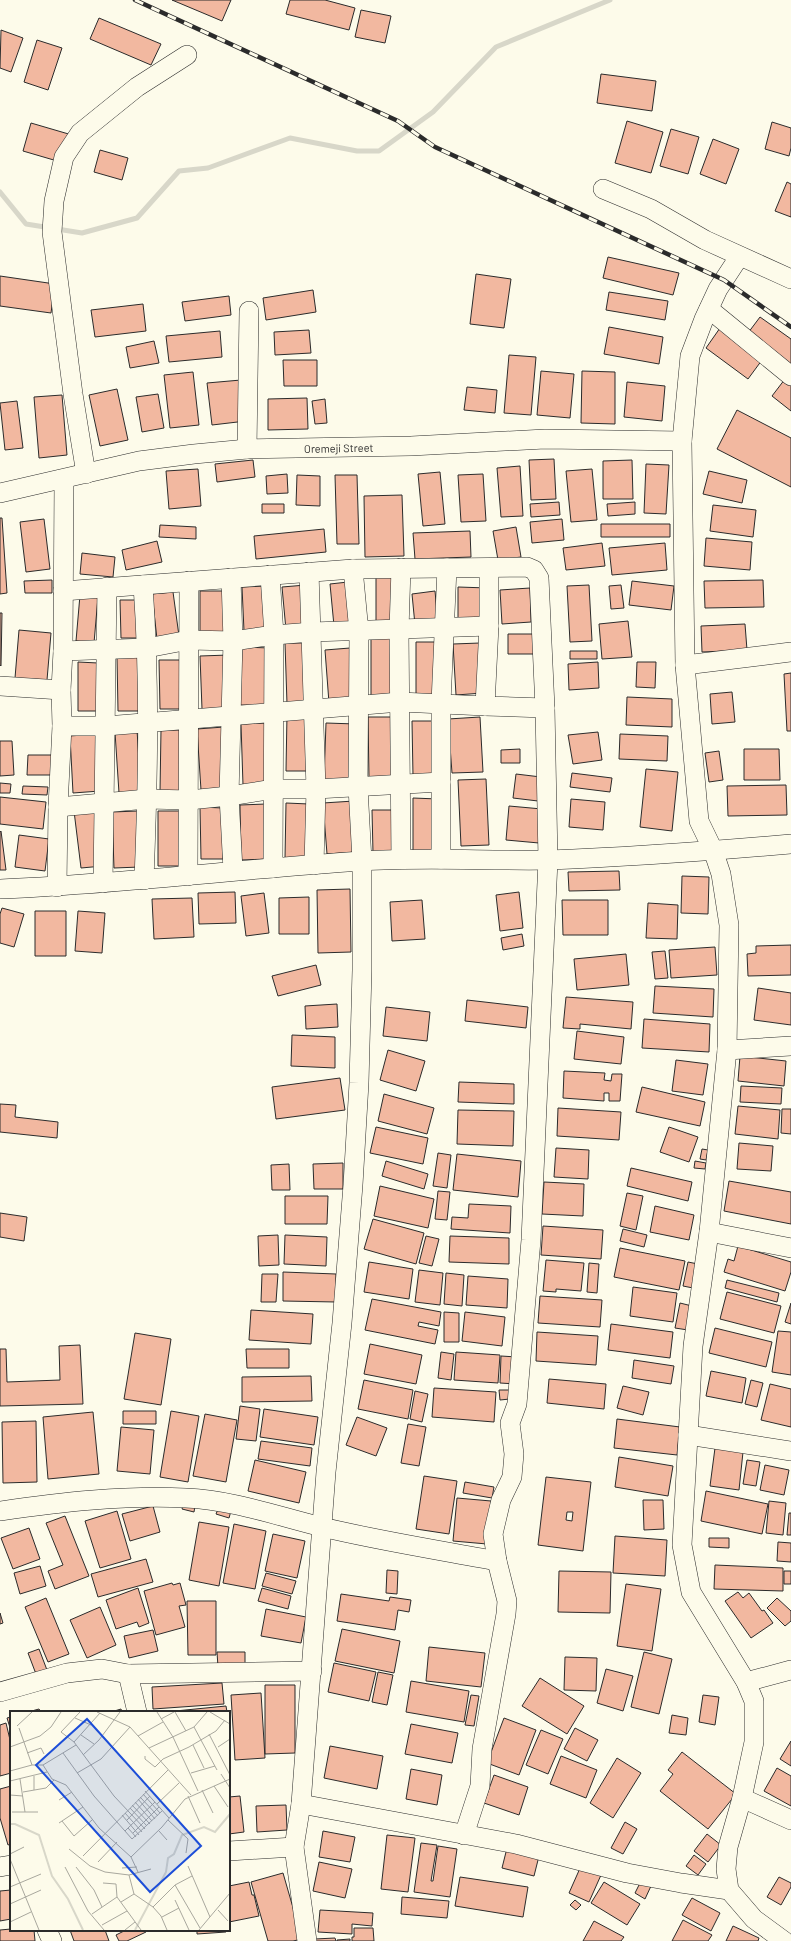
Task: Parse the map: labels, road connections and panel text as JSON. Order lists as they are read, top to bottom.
{
  "streets": {
    "street": ["Oremeji Street"]
  }
}
